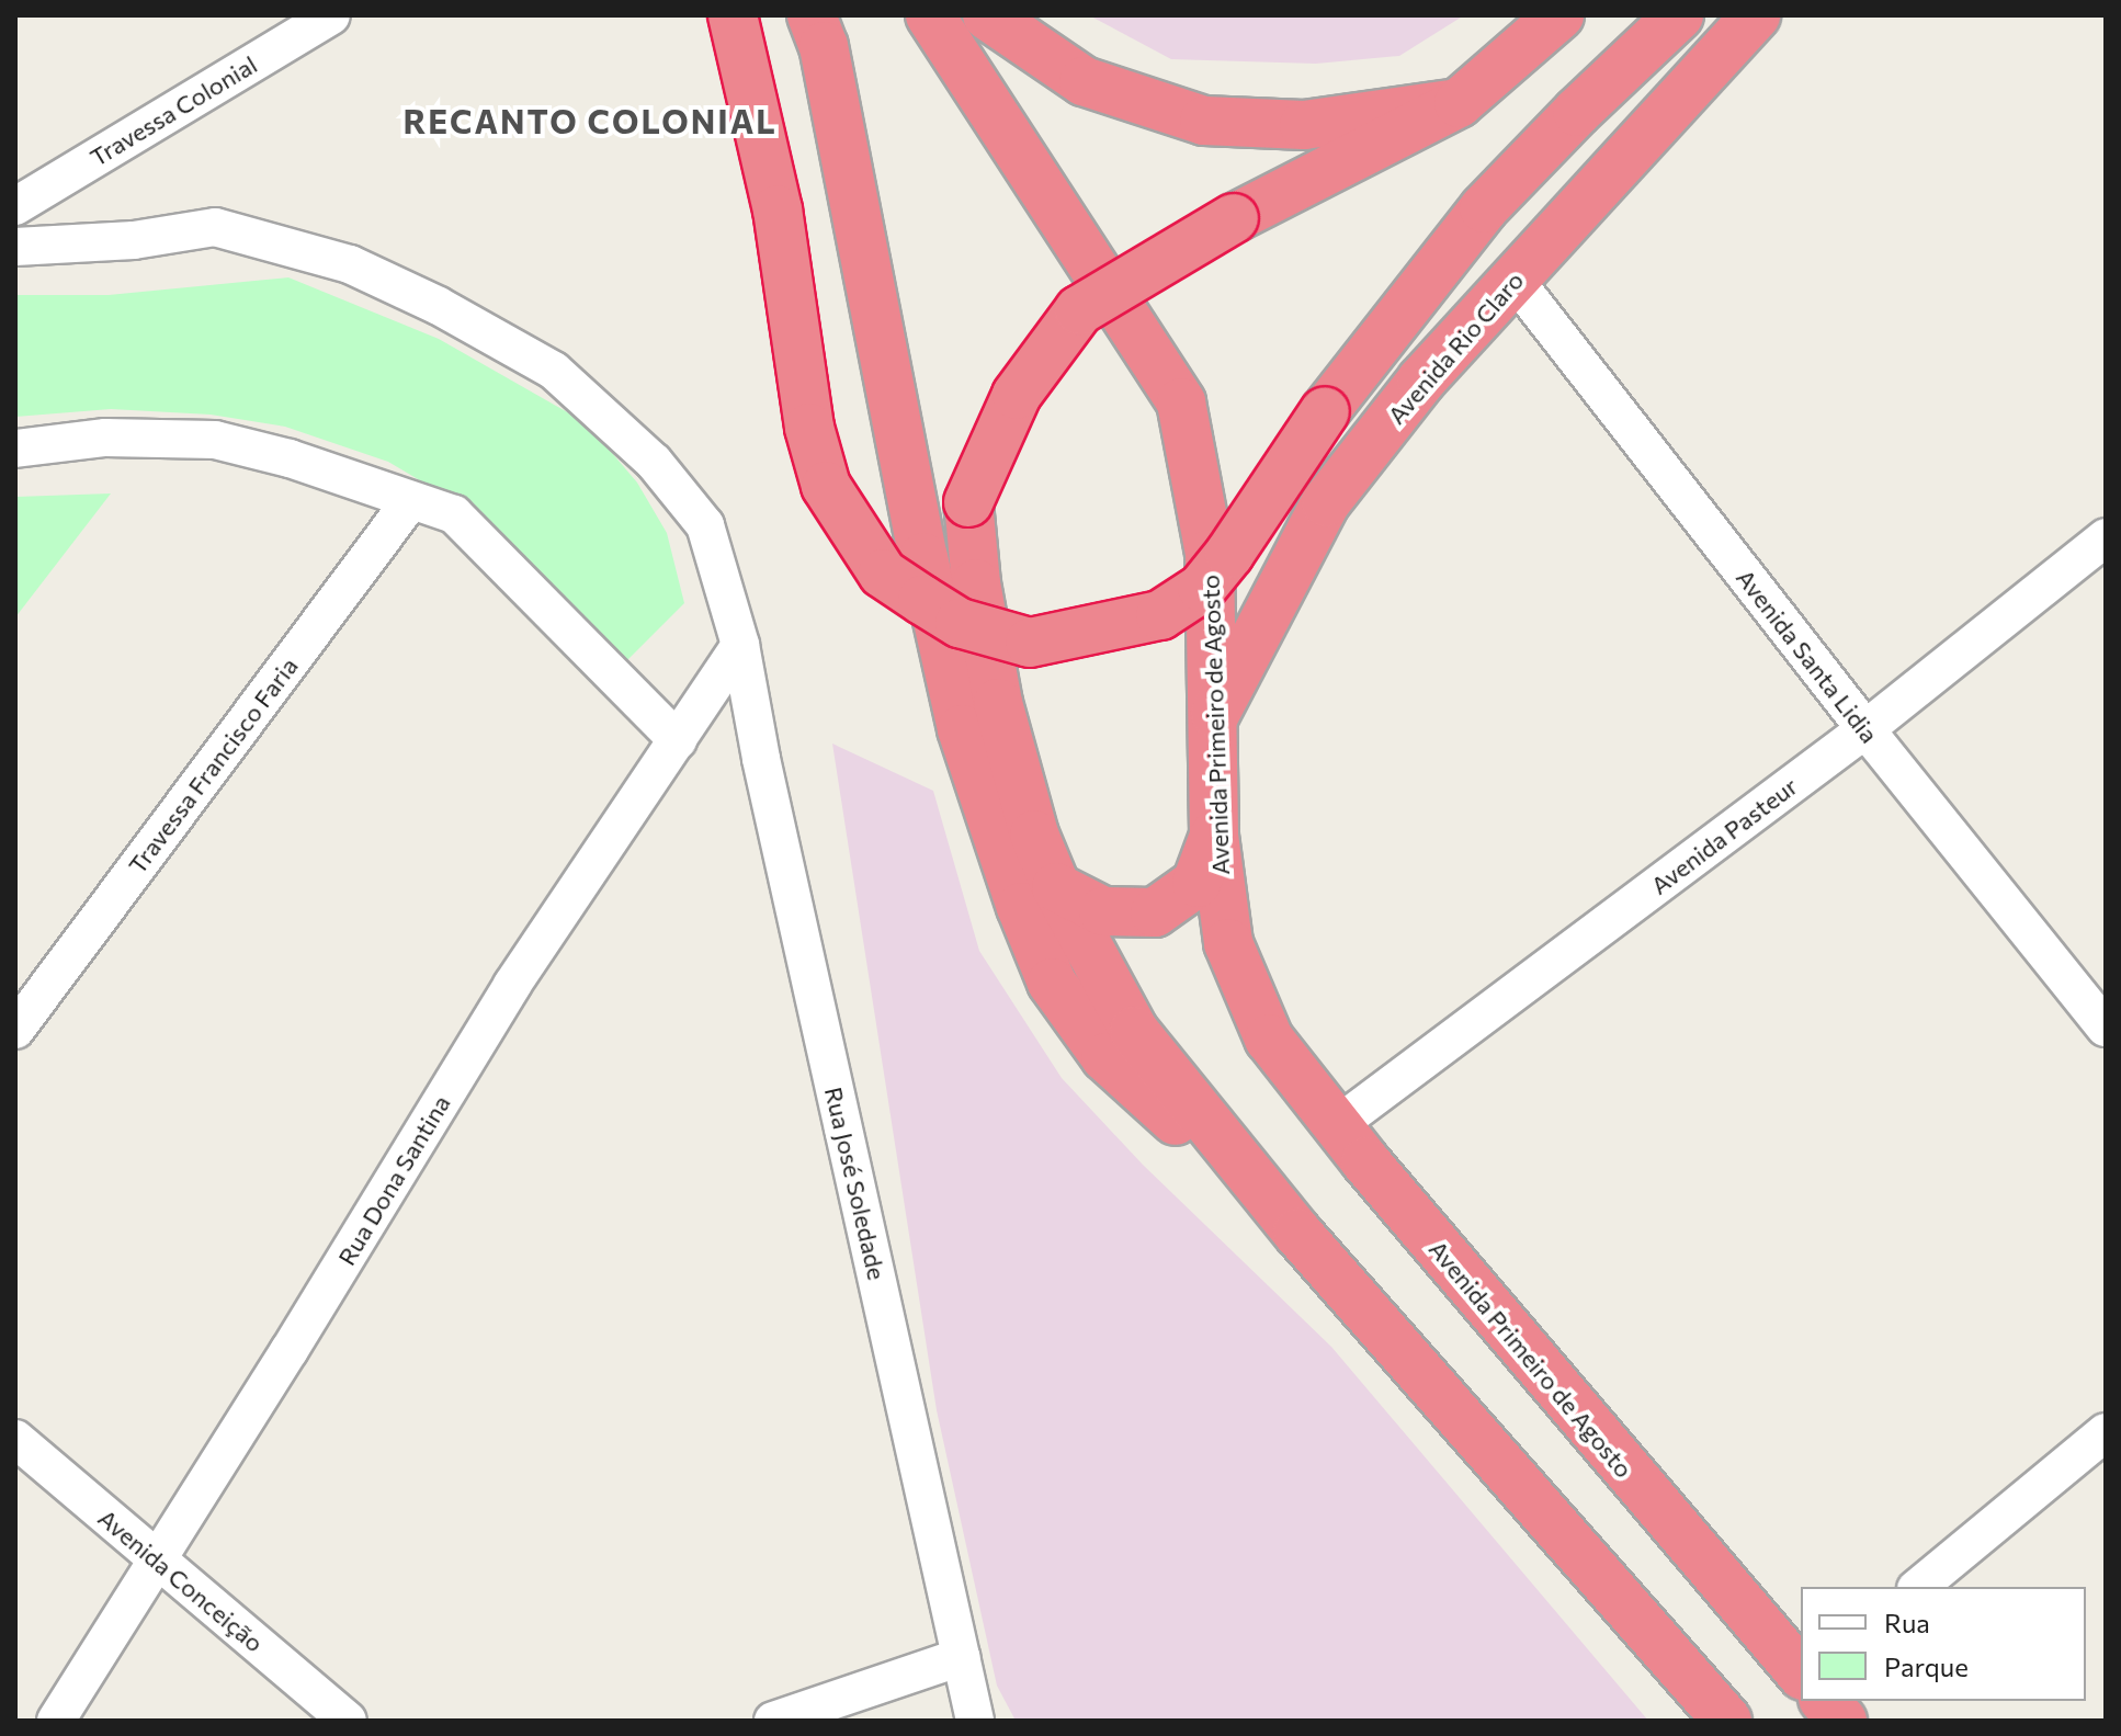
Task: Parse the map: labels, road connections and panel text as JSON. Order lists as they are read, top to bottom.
{
  "streets": {
    "highway": ["Avenida Rio Claro", "Avenida Primeiro de Agosto"],
    "street": [
      "Travessa Colonial",
      "Avenida Santa Lidia",
      "Travessa Francisco Faria",
      "Avenida Pasteur",
      "Rua Dona Santina",
      "Rua José Soledade",
      "Avenida Conceição"
    ]
  },
  "crossings": [
    ["Avenida Rio Claro", "Avenida Santa Lidia"],
    ["Avenida Rio Claro", "Avenida Primeiro de Agosto"],
    ["Avenida Santa Lidia", "Avenida Pasteur"],
    ["Avenida Primeiro de Agosto", "Avenida Pasteur"],
    ["Rua Dona Santina", "Rua José Soledade"],
    ["Rua Dona Santina", "Avenida Conceição"]
  ],
  "districts": ["RECANTO COLONIAL"],
  "legend": ["Rua", "Parque"]
}
